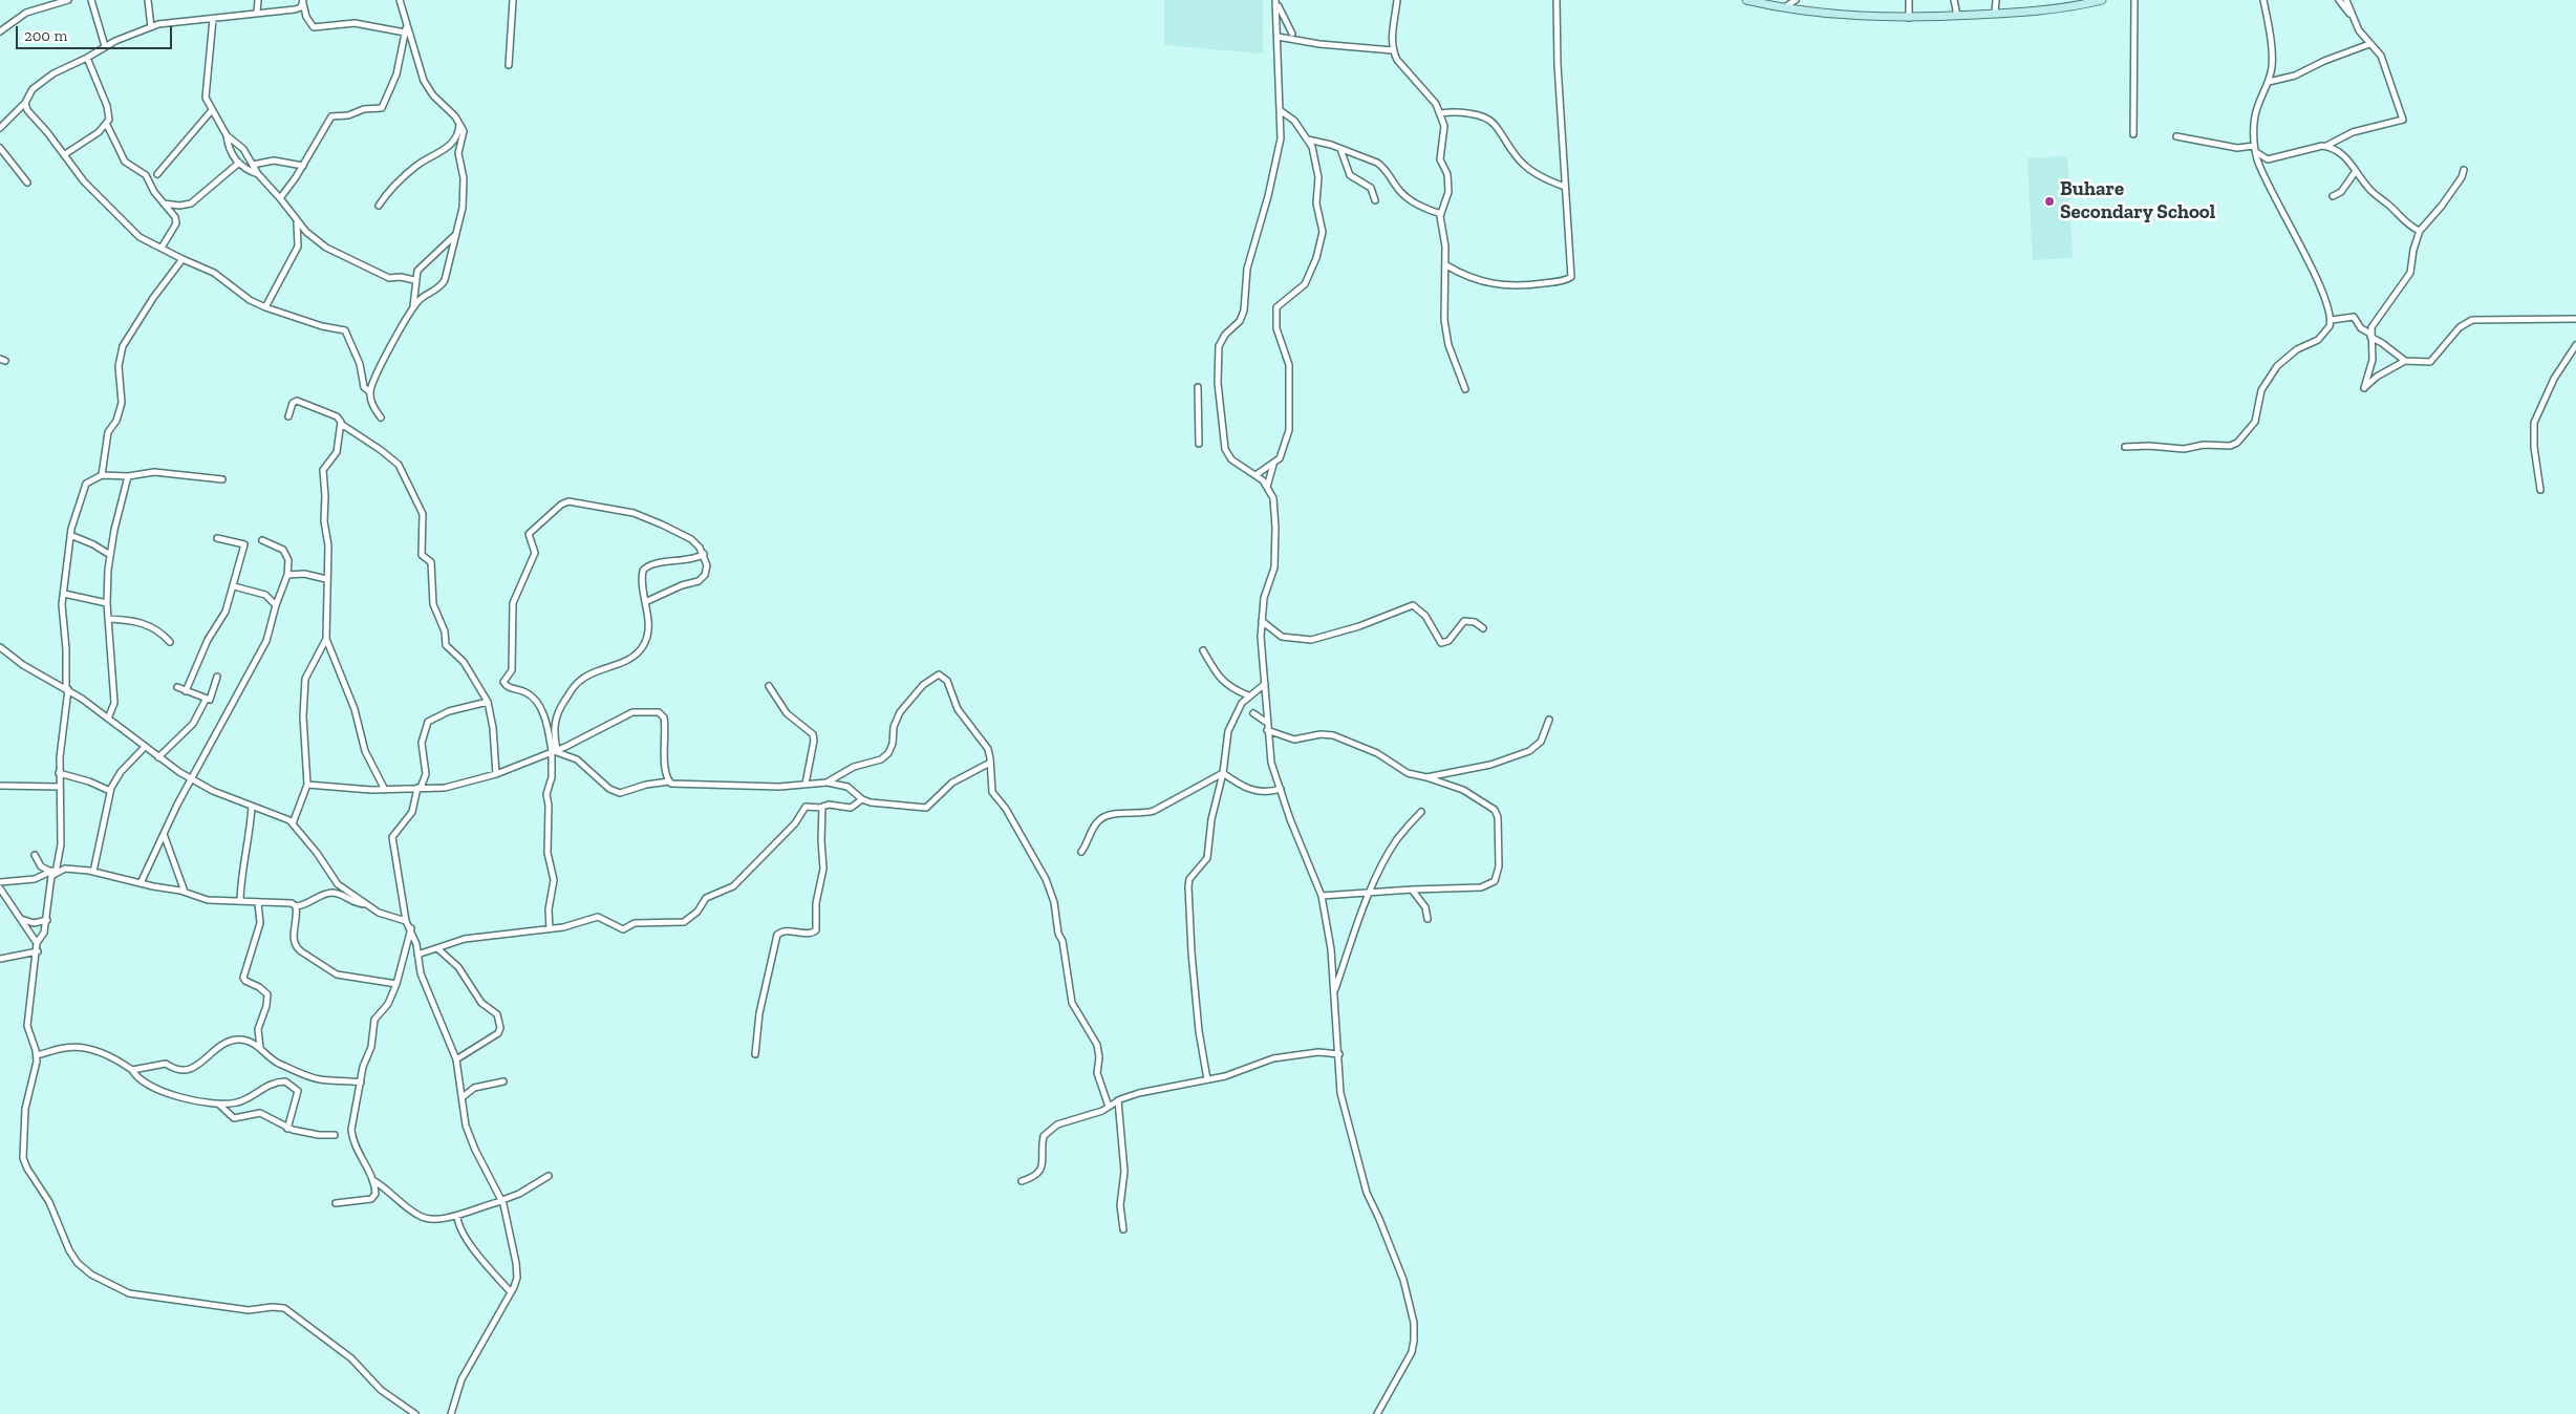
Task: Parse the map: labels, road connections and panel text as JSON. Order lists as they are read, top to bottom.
{
  "places": ["Buhare Secondary School"],
  "scale_bar": "200 m"
}
